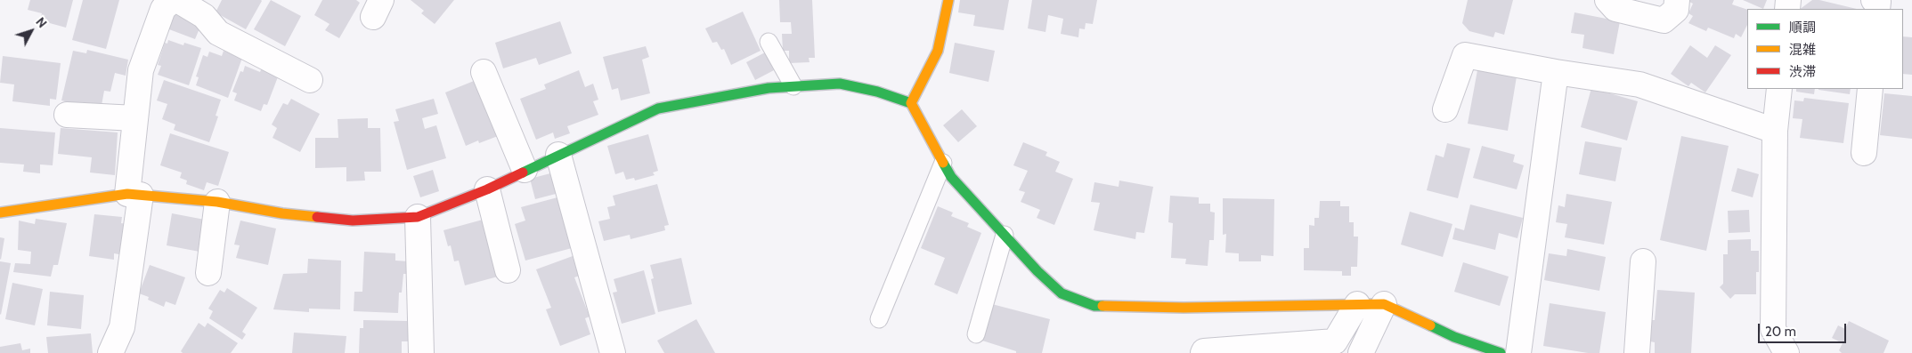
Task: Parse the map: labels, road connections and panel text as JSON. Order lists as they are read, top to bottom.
{
  "legend": ["順調", "混雑", "渋滞"],
  "scale_bar": "20 m",
  "north": "top right"
}
